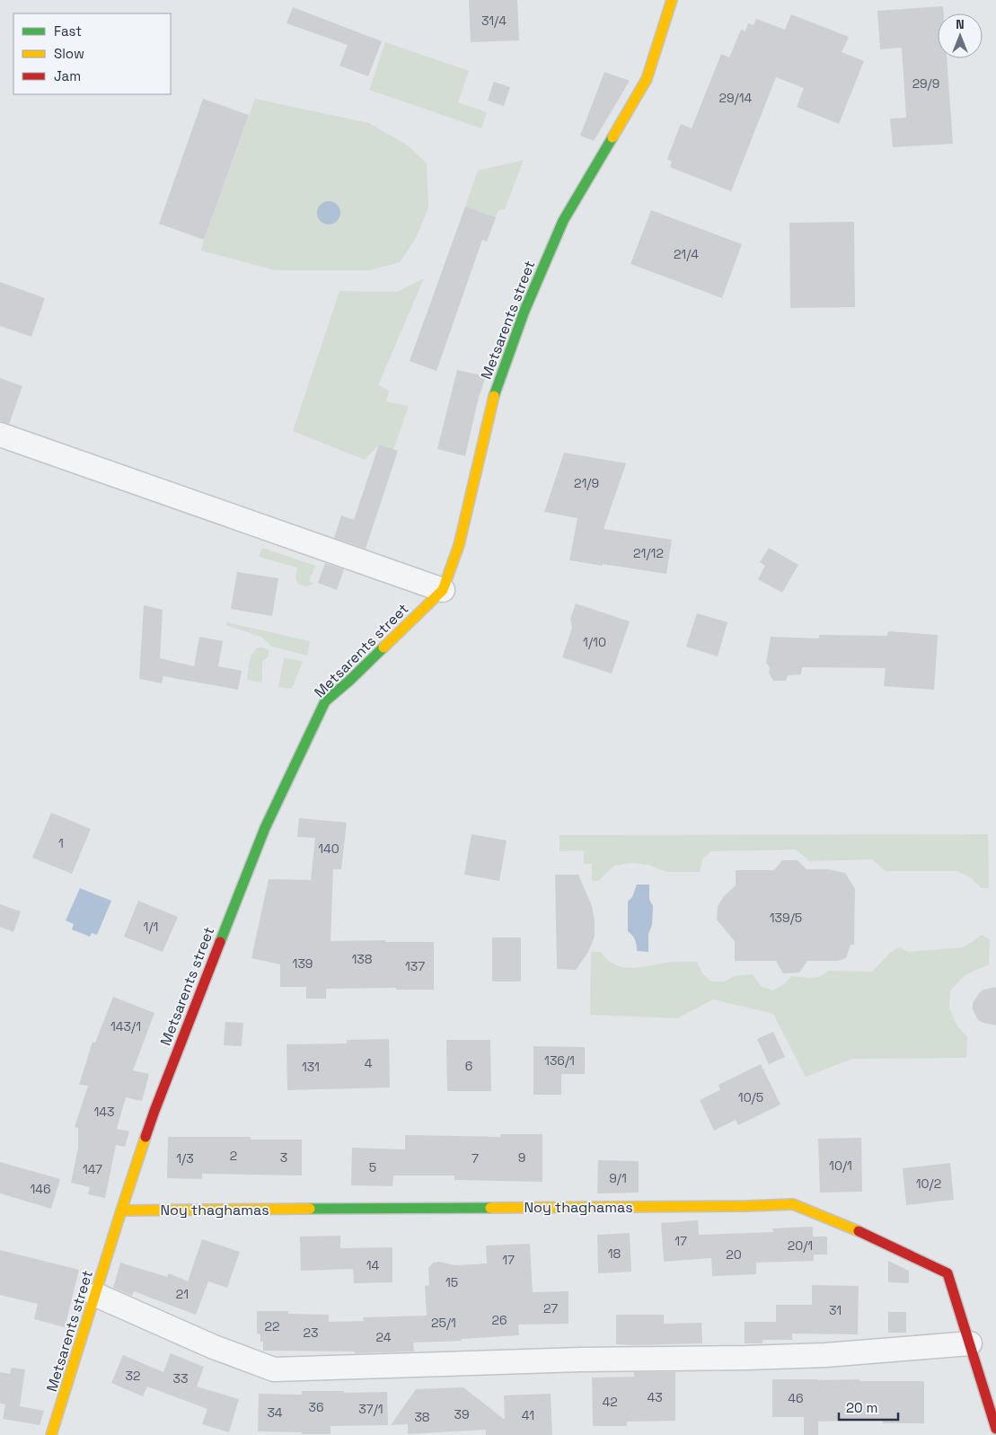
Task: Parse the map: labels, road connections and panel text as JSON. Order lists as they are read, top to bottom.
{
  "streets": {
    "street": ["Metsarents street", "Noy thaghamas"]
  },
  "crossings": [
    ["Metsarents street", "Noy thaghamas"]
  ],
  "house_numbers": [
    "31/4",
    "29/9",
    "29/14",
    "21/4",
    "21/9",
    "21/12",
    "1/10",
    "1",
    "140",
    "139/5",
    "1/1",
    "138",
    "139",
    "137",
    "143/1",
    "136/1",
    "4",
    "6",
    "131",
    "10/5",
    "143",
    "2",
    "3",
    "9",
    "1/3",
    "7",
    "10/1",
    "5",
    "147",
    "9/1",
    "10/2",
    "146",
    "17",
    "20/1",
    "18",
    "20",
    "17",
    "14",
    "15",
    "21",
    "27",
    "31",
    "26",
    "25/1",
    "22",
    "23",
    "24",
    "32",
    "33",
    "43",
    "46",
    "42",
    "36",
    "37/1",
    "34",
    "39",
    "41",
    "38"
  ],
  "legend": ["Fast", "Slow", "Jam"],
  "scale_bar": "20 m",
  "north": "top"
}
